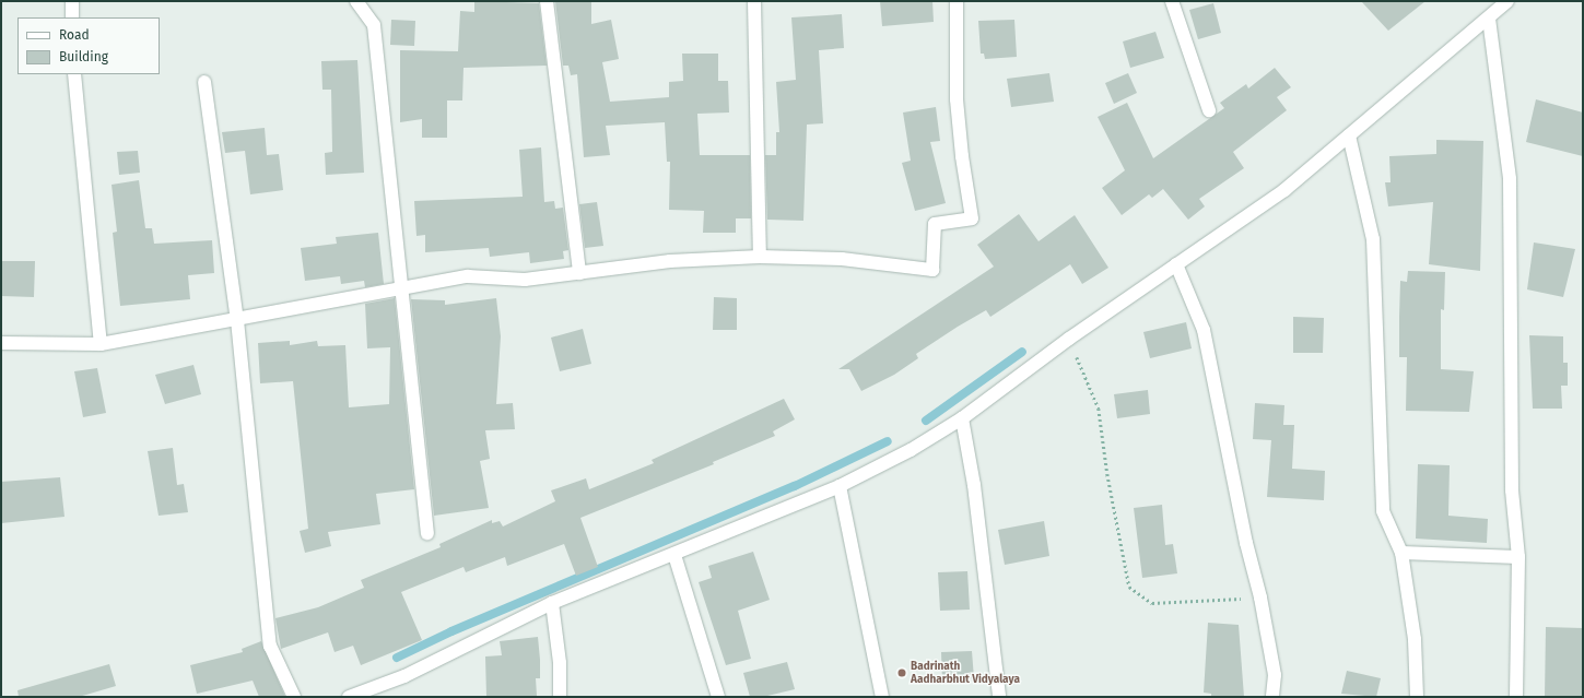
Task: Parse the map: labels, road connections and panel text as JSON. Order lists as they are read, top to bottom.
{
  "places": ["Badrinath Aadharbhut Vidyalaya"],
  "legend": ["Road", "Building"]
}
